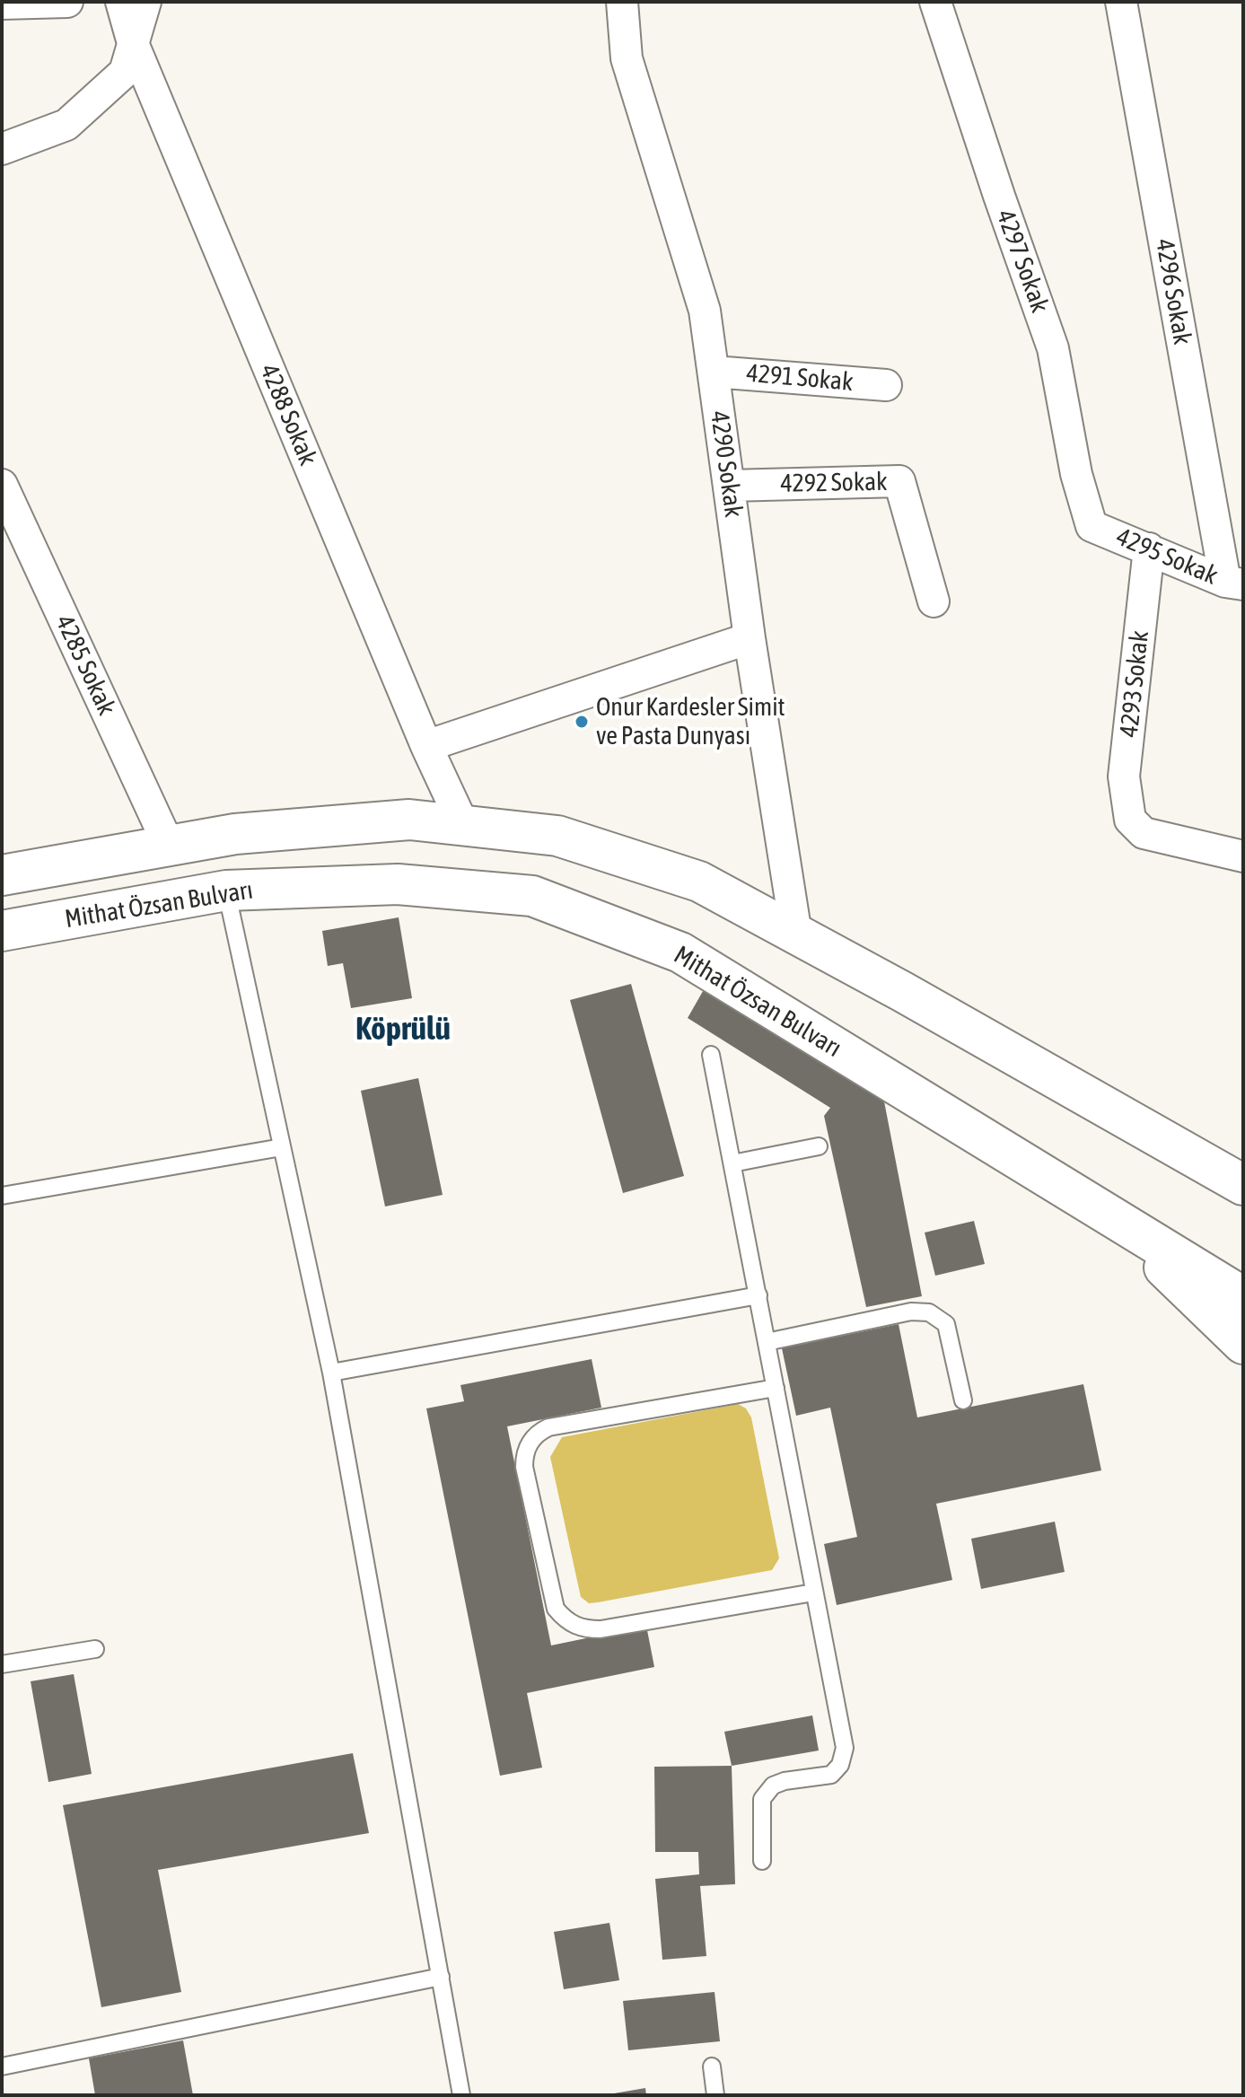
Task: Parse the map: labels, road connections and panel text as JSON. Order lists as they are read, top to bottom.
{
  "streets": {
    "main road": ["Mithat Özsan Bulvarı"],
    "street": [
      "4297 Sokak",
      "4296 Sokak",
      "4291 Sokak",
      "4288 Sokak",
      "4290 Sokak",
      "4292 Sokak",
      "4295 Sokak",
      "4285 Sokak",
      "4293 Sokak"
    ]
  },
  "crossings": [
    ["4297 Sokak", "4295 Sokak"],
    ["4296 Sokak", "4295 Sokak"],
    ["4291 Sokak", "4290 Sokak"],
    ["4290 Sokak", "4292 Sokak"],
    ["4295 Sokak", "4293 Sokak"]
  ],
  "districts": ["Köprülü"],
  "places": ["Onur Kardesler Simit ve Pasta Dunyası"]
}
